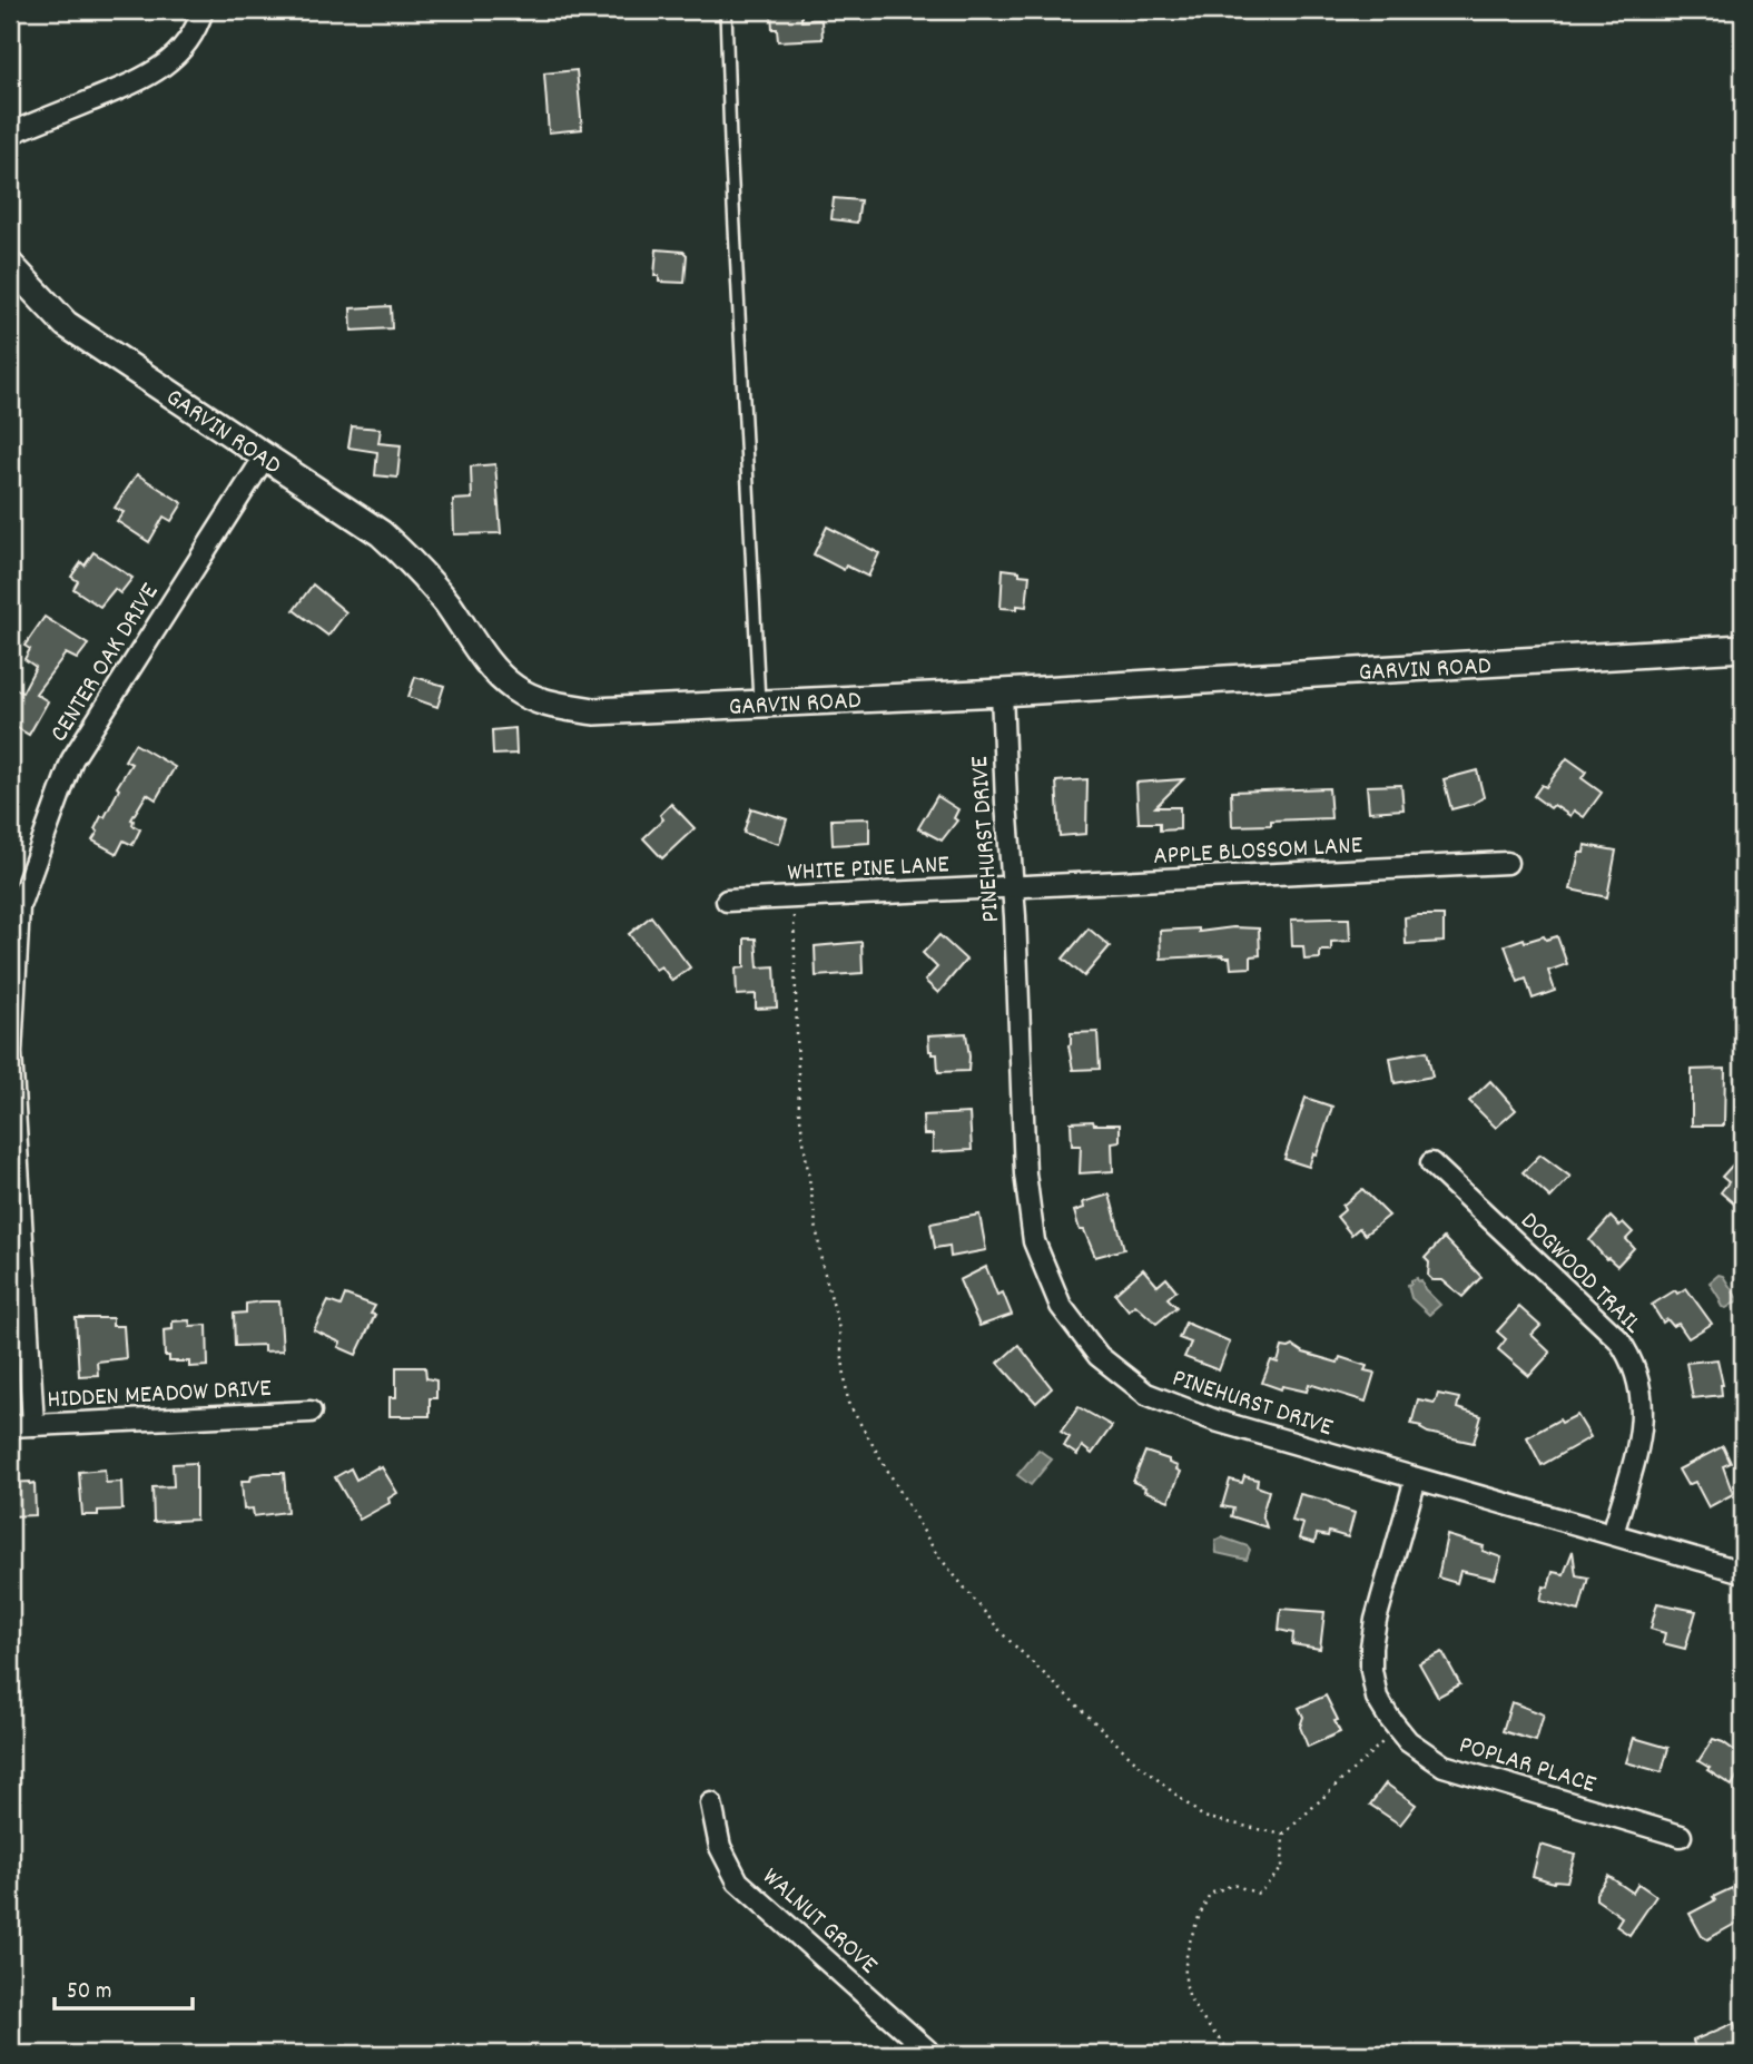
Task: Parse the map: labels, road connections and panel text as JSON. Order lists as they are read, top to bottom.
{
  "streets": {
    "street": [
      "GARVIN ROAD",
      "CENTER OAK DRIVE",
      "PINEHURST DRIVE",
      "APPLE BLOSSOM LANE",
      "WHITE PINE LANE",
      "DOGWOOD TRAIL",
      "HIDDEN MEADOW DRIVE",
      "POPLAR PLACE",
      "WALNUT GROVE"
    ]
  },
  "crossings": [
    ["GARVIN ROAD", "CENTER OAK DRIVE"],
    ["GARVIN ROAD", "PINEHURST DRIVE"],
    ["CENTER OAK DRIVE", "HIDDEN MEADOW DRIVE"],
    ["PINEHURST DRIVE", "APPLE BLOSSOM LANE"],
    ["PINEHURST DRIVE", "WHITE PINE LANE"],
    ["PINEHURST DRIVE", "DOGWOOD TRAIL"],
    ["PINEHURST DRIVE", "POPLAR PLACE"],
    ["APPLE BLOSSOM LANE", "WHITE PINE LANE"]
  ],
  "scale_bar": "50 m"
}
